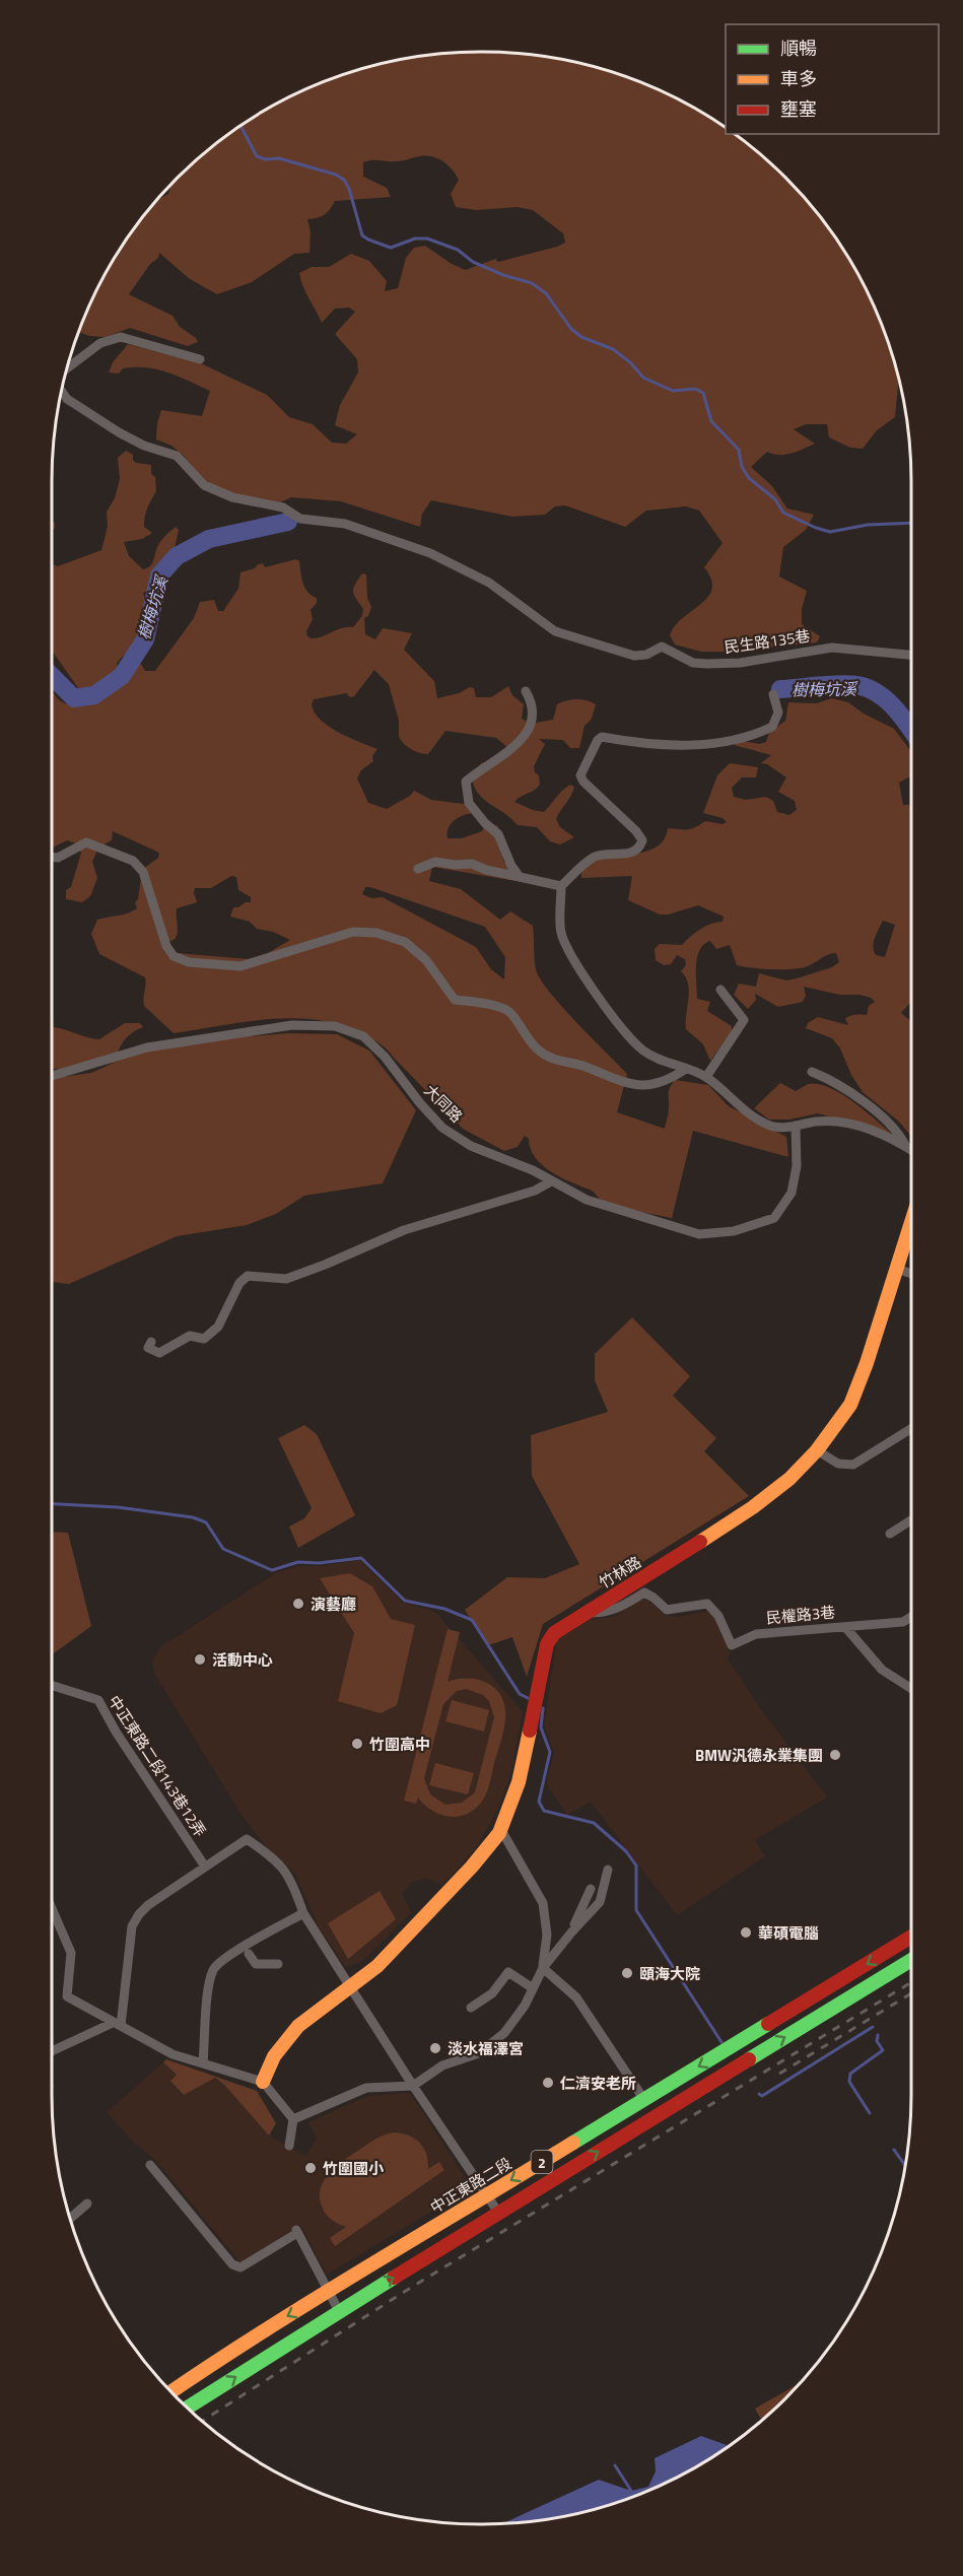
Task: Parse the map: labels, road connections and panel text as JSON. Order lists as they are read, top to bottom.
{
  "streets": {
    "main road": ["竹林路", "2", "中正東路二段"],
    "street": [
      "民生路135巷",
      "大同路",
      "民權路3巷",
      "中正東路二段143巷12弄"
    ]
  },
  "crossings": [
    ["竹林路", "民權路3巷"]
  ],
  "water": ["樹梅坑溪"],
  "places": [
    "演藝廳",
    "活動中心",
    "竹圍高中",
    "BMW汎德永業集團",
    "華碩電腦",
    "頤海大院",
    "淡水福澤宮",
    "仁濟安老所",
    "竹圍國小"
  ],
  "legend": ["順暢", "車多", "壅塞"]
}
